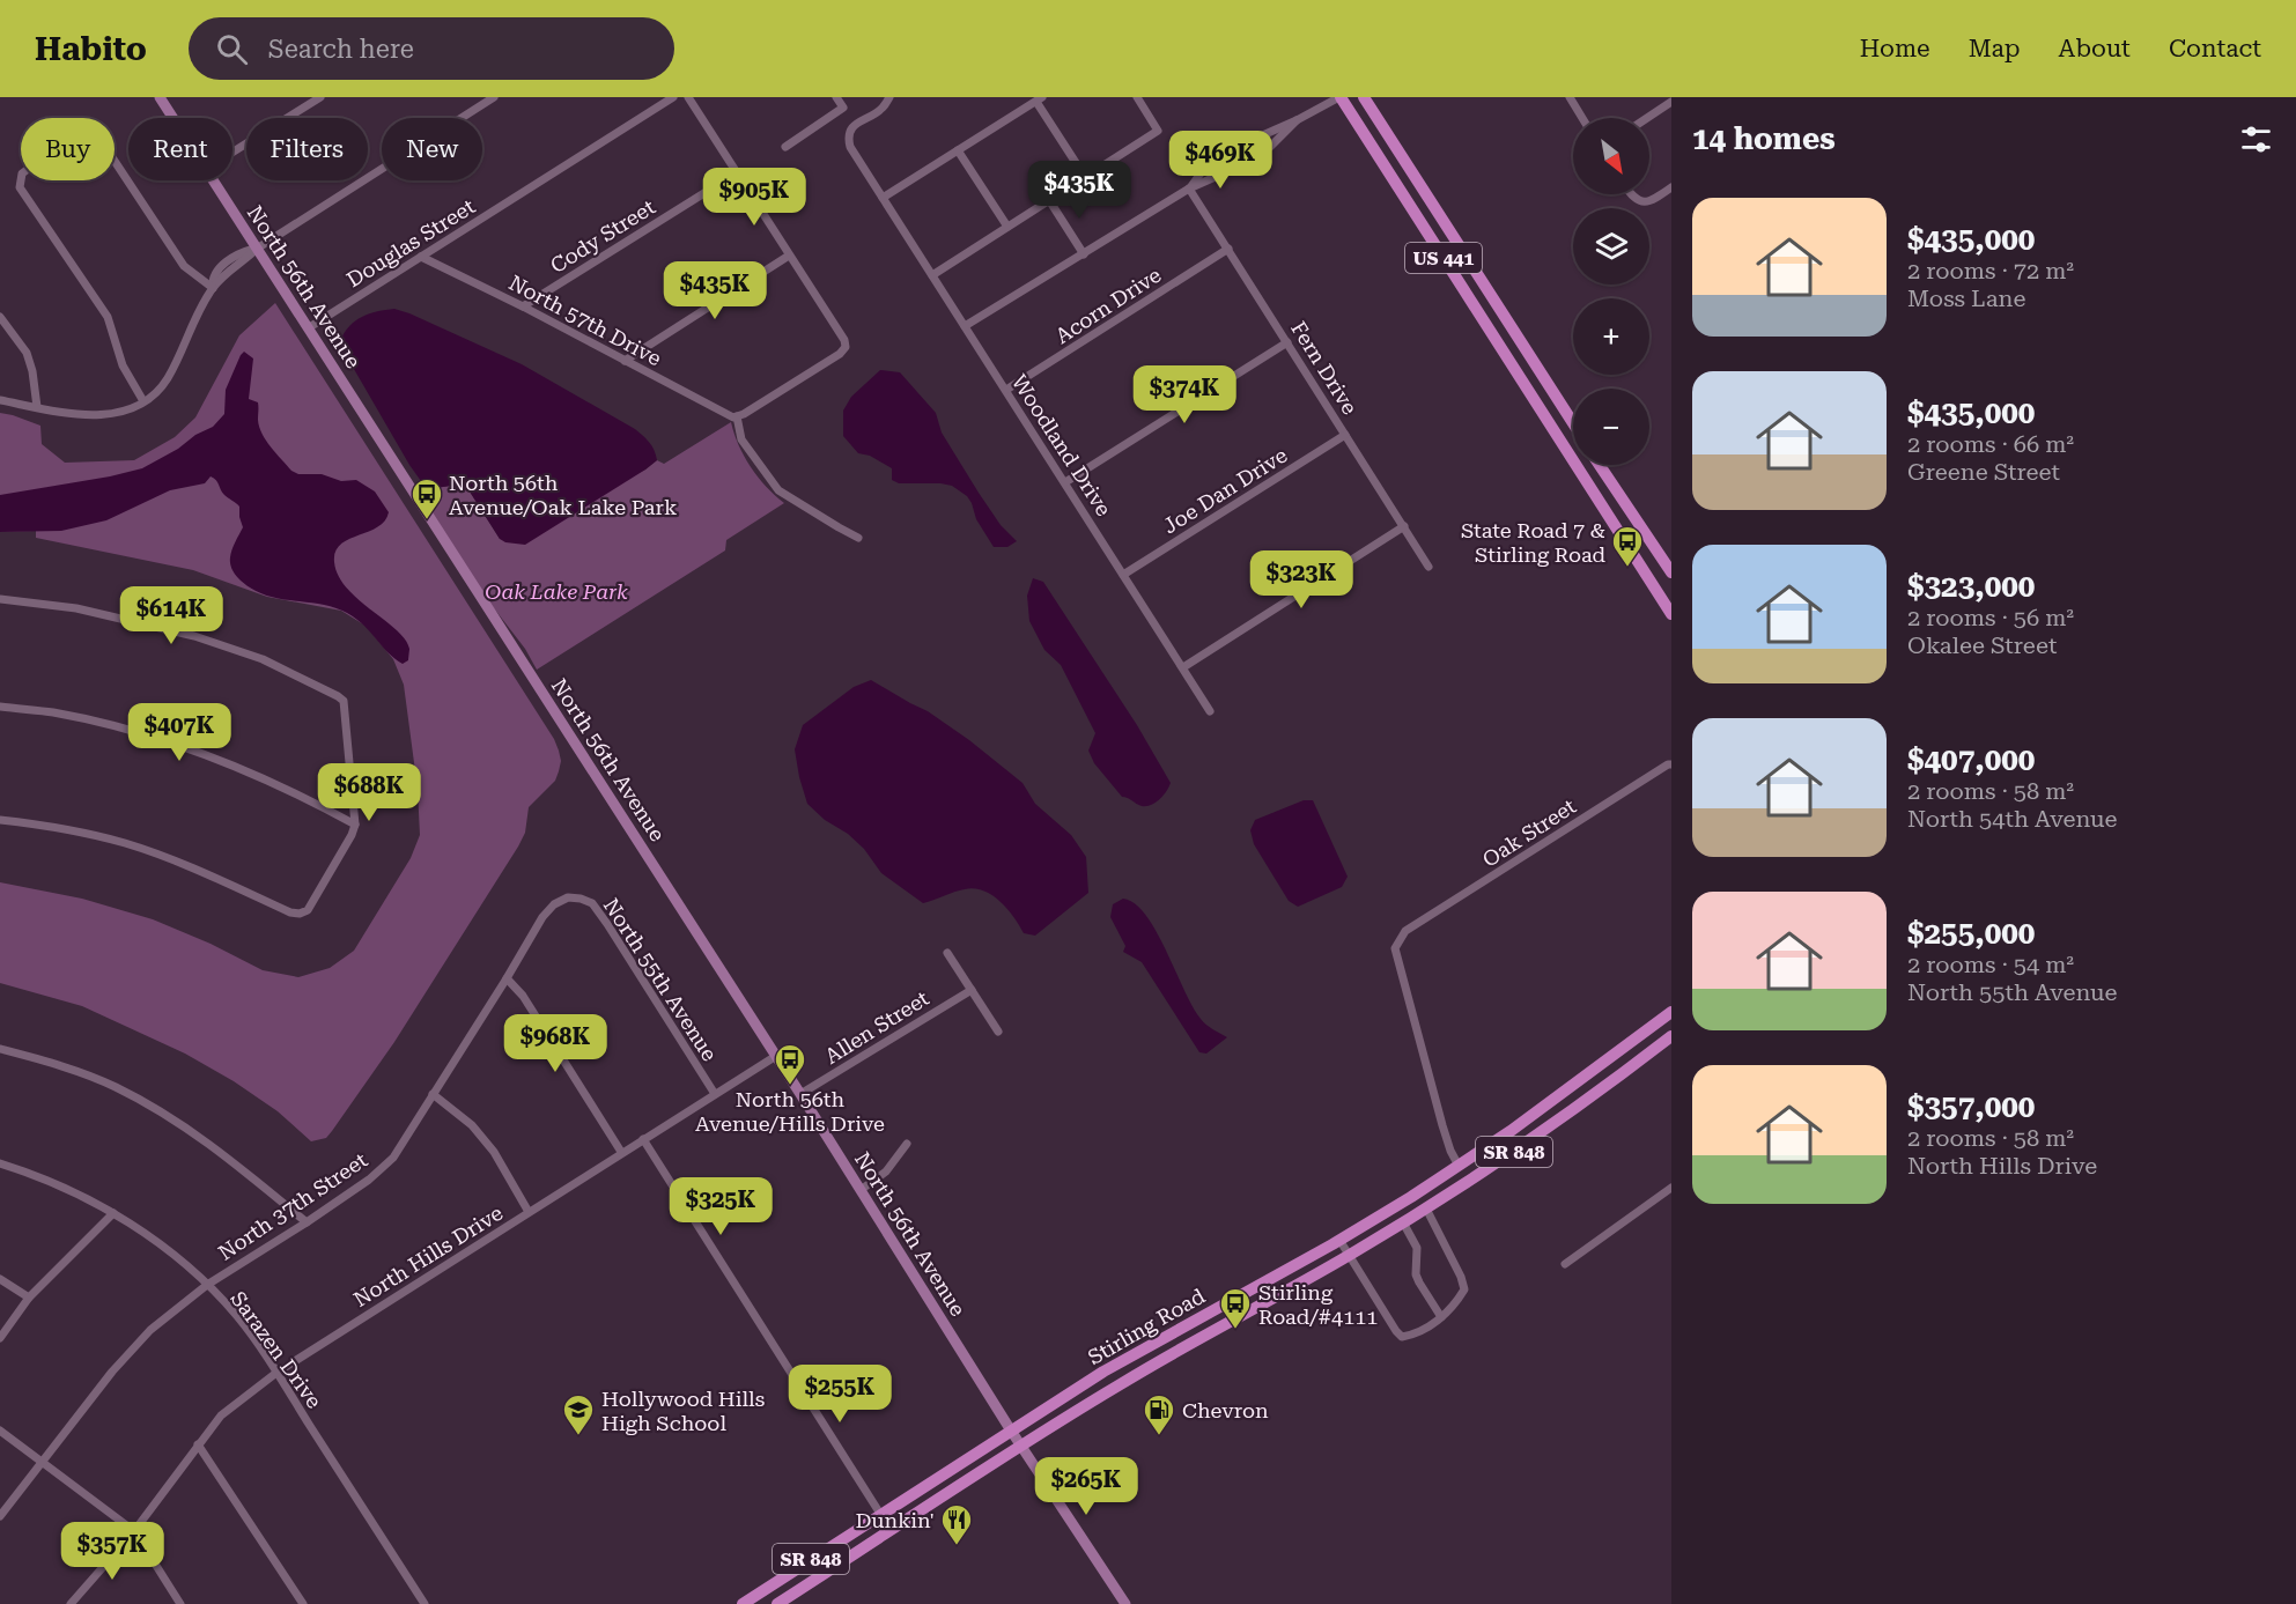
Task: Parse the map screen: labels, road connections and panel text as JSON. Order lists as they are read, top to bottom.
{
  "streets": {
    "main road": ["US 441", "SR 848", "Stirling Road"],
    "street": [
      "Cody Street",
      "Douglas Street",
      "North 56th Avenue",
      "Acorn Drive",
      "North 57th Drive",
      "Fern Drive",
      "Woodland Drive",
      "Joe Dan Drive",
      "Oak Street",
      "North 55th Avenue",
      "Allen Street",
      "North 37th Street",
      "North Hills Drive",
      "Sarazen Drive"
    ]
  },
  "crossings": [
    ["Cody Street", "North 57th Drive"],
    ["Douglas Street", "North 56th Avenue"],
    ["Douglas Street", "North 57th Drive"],
    ["North 56th Avenue", "Allen Street"],
    ["North 56th Avenue", "North Hills Drive"],
    ["North 56th Avenue", "Stirling Road"],
    ["Acorn Drive", "Fern Drive"],
    ["Acorn Drive", "Woodland Drive"],
    ["Fern Drive", "Joe Dan Drive"],
    ["Woodland Drive", "Joe Dan Drive"],
    ["Oak Street", "Stirling Road"],
    ["North 55th Avenue", "North 37th Street"],
    ["North 55th Avenue", "North Hills Drive"],
    ["North 37th Street", "Sarazen Drive"],
    ["North Hills Drive", "Sarazen Drive"]
  ],
  "parks": ["Oak Lake Park"],
  "places": {
    "bus stop": [
      "North 56th Avenue/Oak Lake Park",
      "State Road 7 & Stirling Road",
      "North 56th Avenue/Hills Drive",
      "Stirling Road/#4111"
    ],
    "school or university": ["Hollywood Hills High School"],
    "fuel station": ["Chevron"],
    "restaurant": ["Dunkin'"]
  },
  "north": "bottom right",
  "page": {
    "header": "Habito",
    "search": "Search here",
    "nav": [
      "Home",
      "Map",
      "About",
      "Contact"
    ],
    "heading": "14 homes",
    "map_buttons": ["+", "−"],
    "chip": [
      "Buy",
      "Rent",
      "Filters",
      "New"
    ],
    "price": [
      "$469K",
      "$435K",
      "$905K",
      "$435K",
      "$374K",
      "$323K",
      "$614K",
      "$407K",
      "$688K",
      "$968K",
      "$325K",
      "$255K",
      "$265K",
      "$357K"
    ],
    "list": [
      {
        "name": "$435,000",
        "note": "2 rooms · 72 m² · Moss Lane"
      },
      {
        "name": "$435,000",
        "note": "2 rooms · 66 m² · Greene Street"
      },
      {
        "name": "$323,000",
        "note": "2 rooms · 56 m² · Okalee Street"
      },
      {
        "name": "$407,000",
        "note": "2 rooms · 58 m² · North 54th Avenue"
      },
      {
        "name": "$255,000",
        "note": "2 rooms · 54 m² · North 55th Avenue"
      },
      {
        "name": "$357,000",
        "note": "2 rooms · 58 m² · North Hills Drive"
      }
    ]
  }
}
